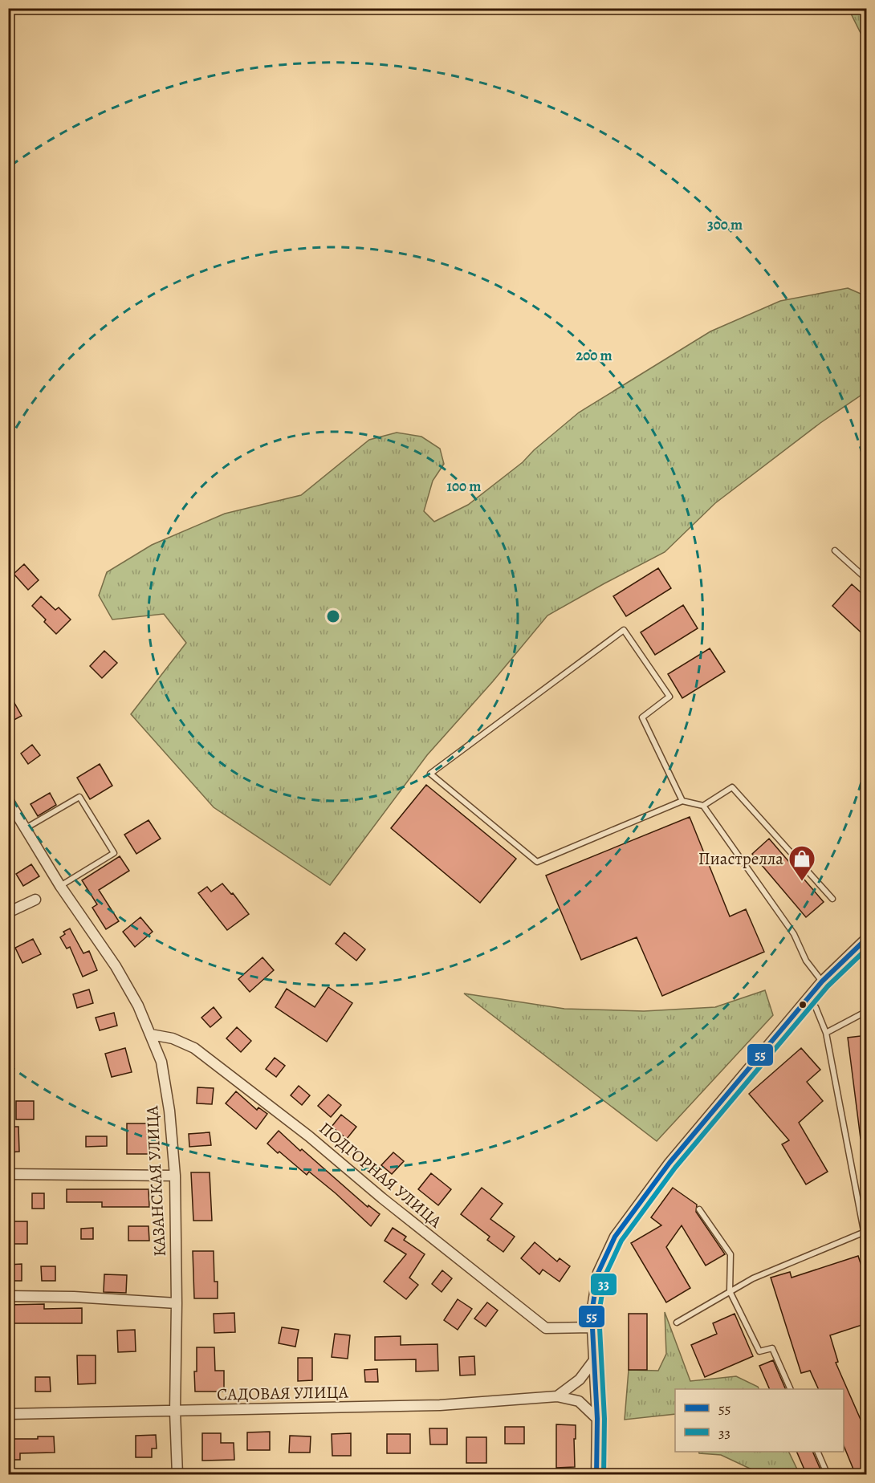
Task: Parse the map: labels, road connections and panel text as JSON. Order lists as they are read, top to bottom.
{
  "streets": {
    "street": ["ПОДГОРНАЯ УЛИЦА", "КАЗАНСКАЯ УЛИЦА", "САДОВАЯ УЛИЦА"]
  },
  "crossings": [
    ["ПОДГОРНАЯ УЛИЦА", "КАЗАНСКАЯ УЛИЦА"],
    ["КАЗАНСКАЯ УЛИЦА", "САДОВАЯ УЛИЦА"]
  ],
  "places": {
    "shop": ["Пиастрелла"]
  },
  "lines": ["transit line 55", "transit line 33"],
  "legend": ["55", "33"],
  "rings": ["300 m", "200 m", "100 m"]
}
